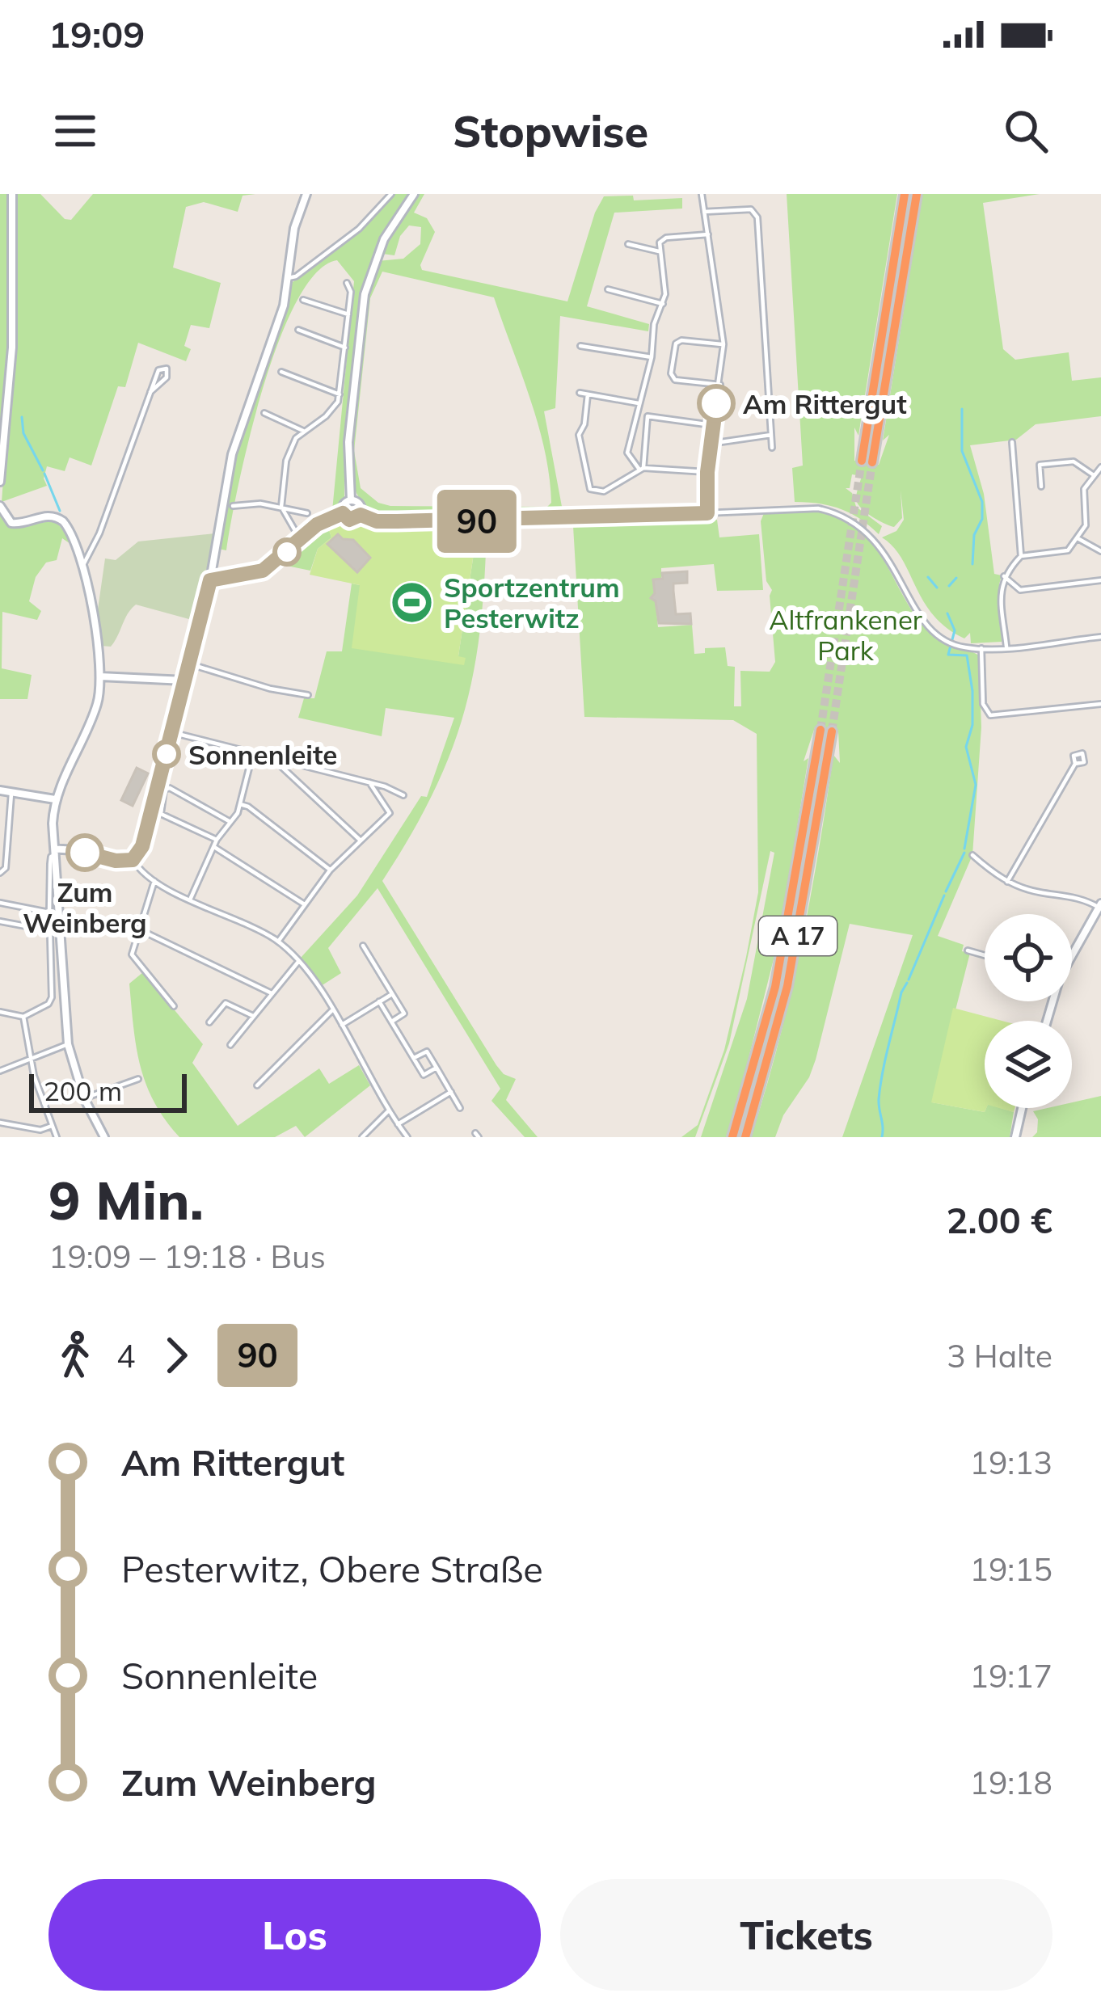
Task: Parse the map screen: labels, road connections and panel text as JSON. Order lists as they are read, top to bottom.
{
  "streets": {
    "highway": ["A 17"]
  },
  "parks": ["Altfrankener Park"],
  "places": {
    "other": ["Am Rittergut", "Sonnenleite", "Zum Weinberg"],
    "sports": ["Sportzentrum Pesterwitz"]
  },
  "lines": ["bus line 90"],
  "scale_bar": "200 m",
  "page": {
    "status": "19:09",
    "header": "Stopwise",
    "on_map": "90",
    "scale": "200 m",
    "heading": ["9 Min.", "19:09 – 19:18 · Bus", "2.00 €"],
    "legs": ["4", "90", "3 Halte"],
    "list": [
      {
        "name": "Am Rittergut",
        "value": "19:13"
      },
      {
        "name": "Pesterwitz, Obere Straße",
        "value": "19:15"
      },
      {
        "name": "Sonnenleite",
        "value": "19:17"
      },
      {
        "name": "Zum Weinberg",
        "value": "19:18"
      }
    ],
    "buttons": ["Los", "Tickets"]
  }
}
